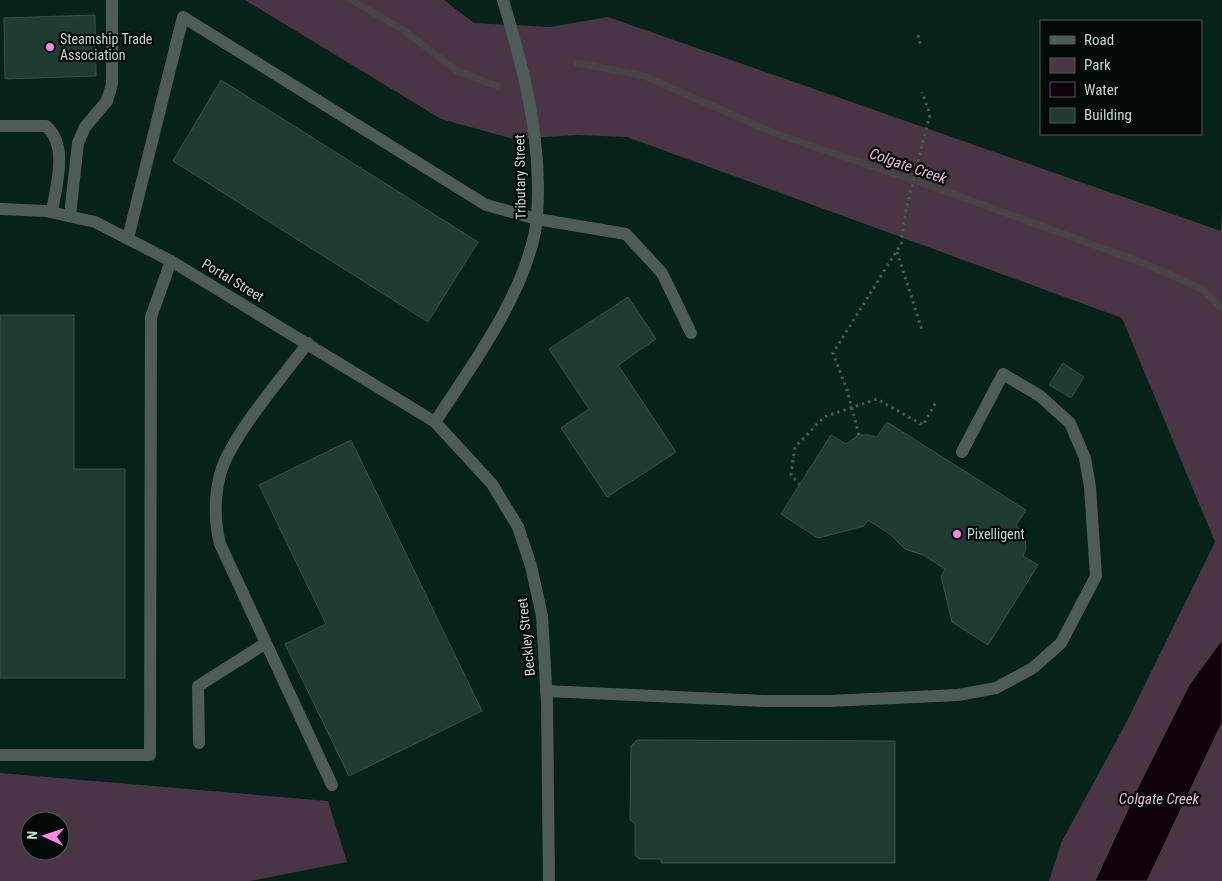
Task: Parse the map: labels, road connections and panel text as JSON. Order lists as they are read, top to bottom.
{
  "streets": {
    "street": ["Tributary Street", "Portal Street", "Beckley Street"]
  },
  "crossings": [
    ["Tributary Street", "Portal Street"],
    ["Tributary Street", "Beckley Street"],
    ["Portal Street", "Beckley Street"]
  ],
  "water": ["Colgate Creek"],
  "places": ["Steamship Trade Association", "Pixelligent"],
  "legend": [
    "Road",
    "Park",
    "Water",
    "Building"
  ],
  "north": "left"
}
